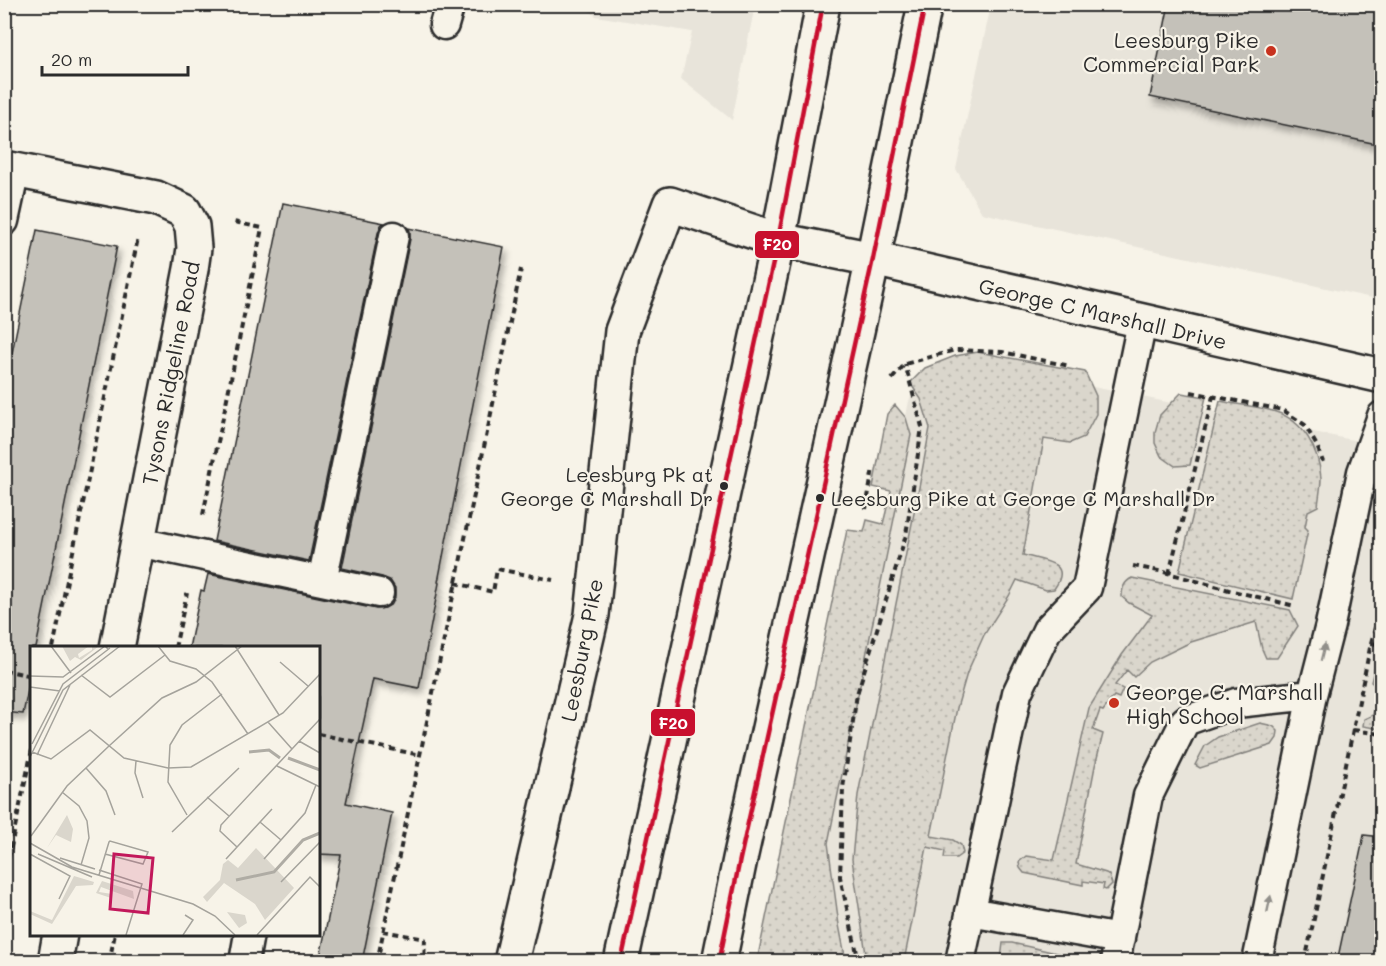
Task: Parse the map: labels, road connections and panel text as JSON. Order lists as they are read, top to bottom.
{
  "streets": {
    "street": ["George C Marshall Drive", "Tysons Ridgeline Road", "Leesburg Pike"]
  },
  "crossings": [
    ["George C Marshall Drive", "Leesburg Pike"]
  ],
  "places": [
    "Leesburg Pike Commercial Park",
    "Leesburg Pk at George C Marshall Dr",
    "Leesburg Pike at George C Marshall Dr",
    "George C. Marshall High School"
  ],
  "lines": ["transit line F20"],
  "scale_bar": "20 m"
}
